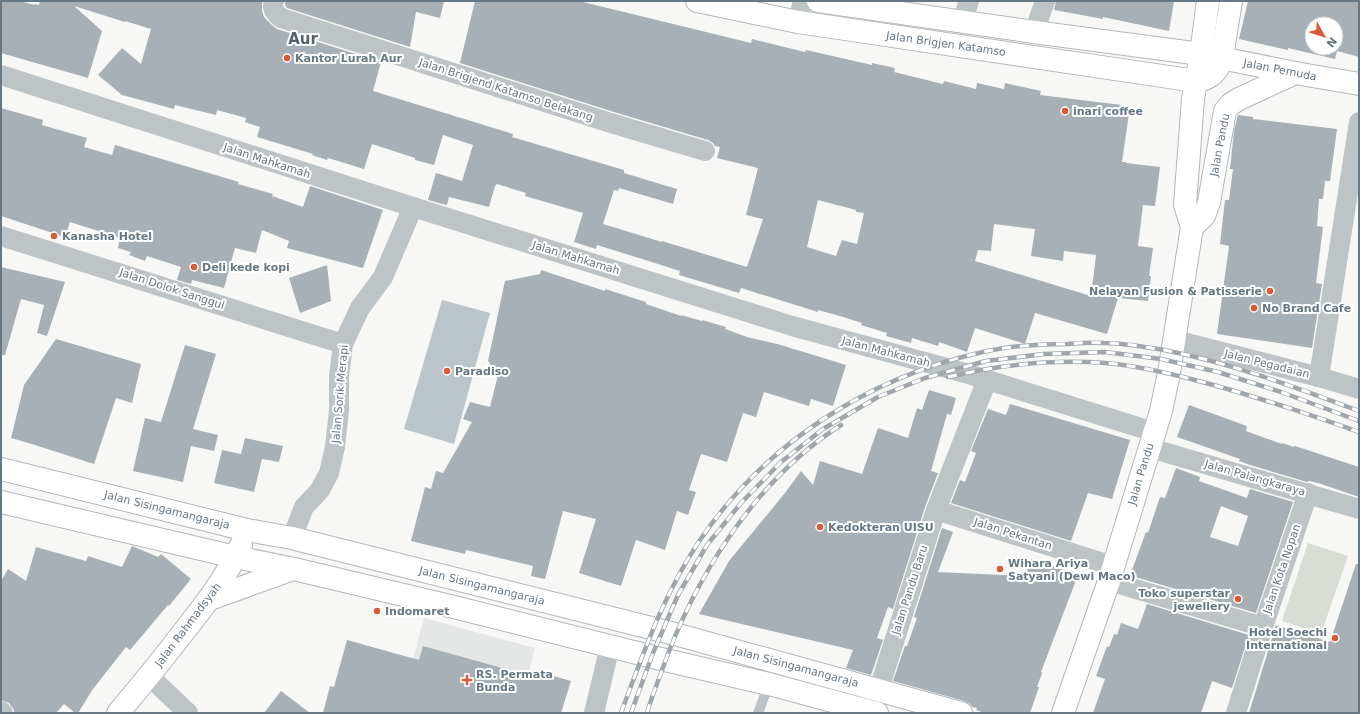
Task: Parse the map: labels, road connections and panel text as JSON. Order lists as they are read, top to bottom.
{
  "streets": {
    "main road": [
      "Jalan Brigjen Katamso",
      "Jalan Pemuda",
      "Jalan Pandu",
      "Jalan Sisingamangaraja",
      "Jalan Rahmadsyah"
    ],
    "street": [
      "Jalan Brigjend Katamso Belakang",
      "Jalan Mahkamah",
      "Jalan Dolok Sanggul",
      "Jalan Pegadaian",
      "Jalan Sorik Merapi",
      "Jalan Palangkaraya",
      "Jalan Pekantan",
      "Jalan Kota Nopan",
      "Jalan Pandu Baru"
    ]
  },
  "crossings": [
    ["Jalan Brigjen Katamso", "Jalan Pandu"],
    ["Jalan Pemuda", "Jalan Pandu"],
    ["Jalan Pandu", "Jalan Mahkamah"],
    ["Jalan Pandu", "Jalan Pegadaian"],
    ["Jalan Pandu", "Jalan Palangkaraya"],
    ["Jalan Pandu", "Jalan Pekantan"],
    ["Jalan Mahkamah", "Jalan Sorik Merapi"],
    ["Jalan Mahkamah", "Jalan Palangkaraya"],
    ["Jalan Mahkamah", "Jalan Pandu Baru"],
    ["Jalan Dolok Sanggul", "Jalan Sorik Merapi"],
    ["Jalan Sorik Merapi", "Jalan Sisingamangaraja"],
    ["Jalan Palangkaraya", "Jalan Kota Nopan"],
    ["Jalan Sisingamangaraja", "Jalan Pandu Baru"],
    ["Jalan Sisingamangaraja", "Jalan Rahmadsyah"],
    ["Jalan Pekantan", "Jalan Kota Nopan"],
    ["Jalan Pekantan", "Jalan Pandu Baru"]
  ],
  "districts": ["Aur"],
  "places": {
    "other": [
      "Kantor Lurah Aur",
      "inari coffee",
      "Kanasha Hotel",
      "Deli kede kopi",
      "Nelayan Fusion & Patisserie",
      "No Brand Cafe",
      "Paradiso",
      "Kedokteran UISU",
      "Wihara Ariya Satyani (Dewi Maco)",
      "Toko superstar jewellery",
      "Indomaret",
      "Hotel Soechi International"
    ],
    "health": ["RS. Permata Bunda"]
  },
  "north": "bottom right"
}
